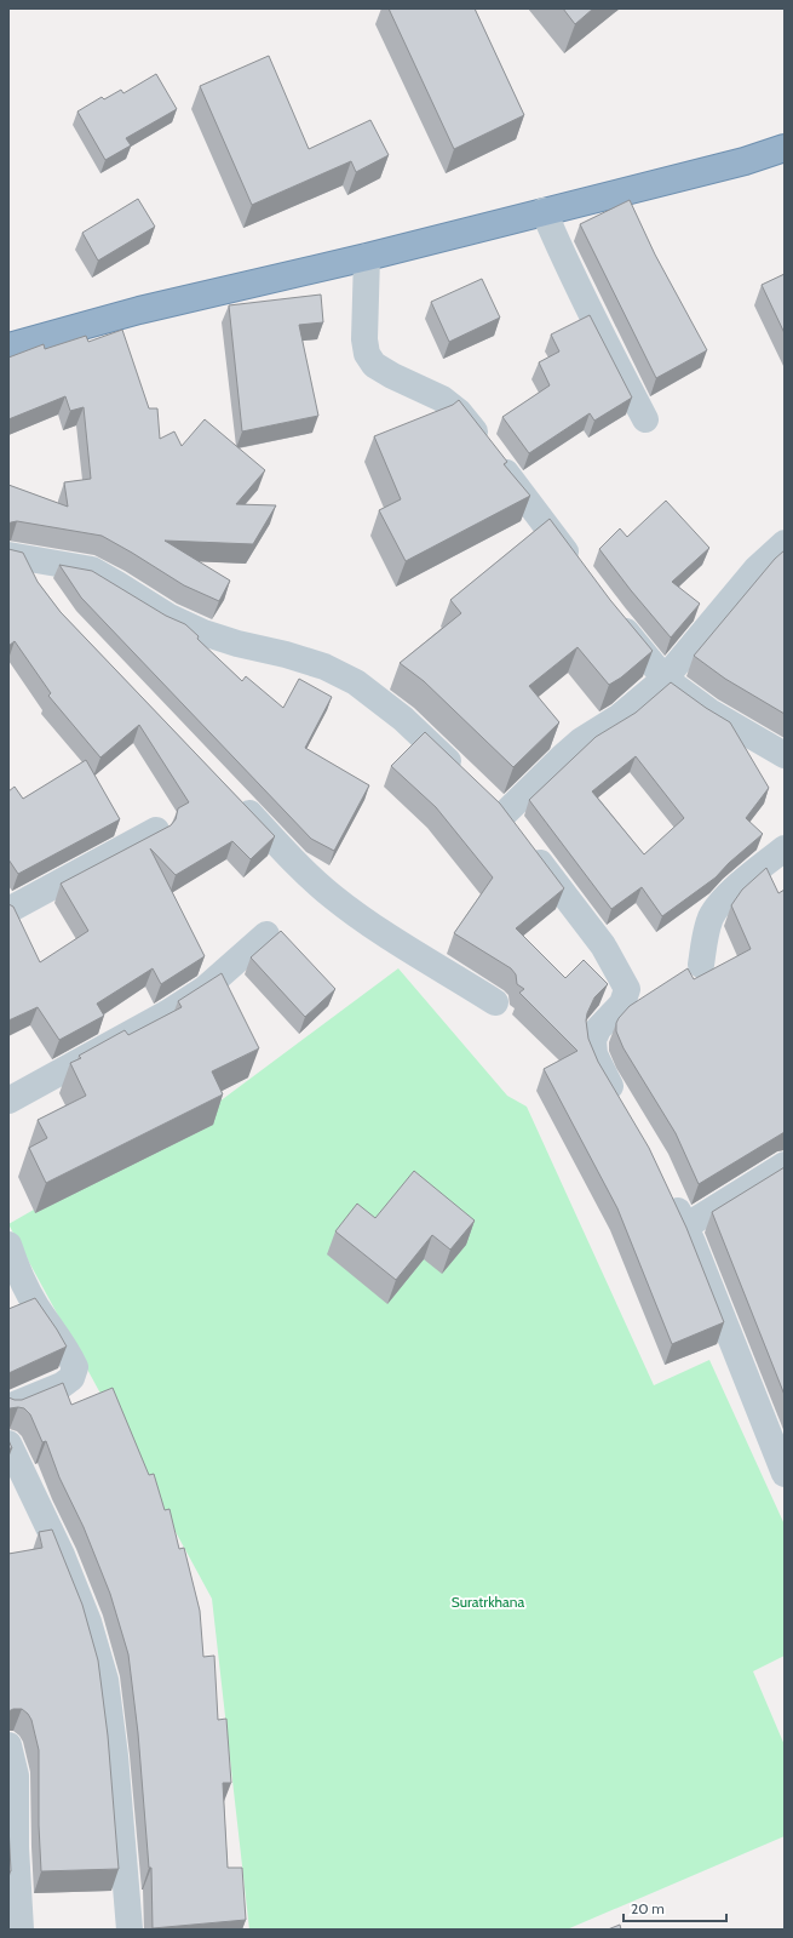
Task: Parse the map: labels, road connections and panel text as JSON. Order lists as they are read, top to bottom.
{
  "parks": ["Suratrkhana"],
  "scale_bar": "20 m"
}
